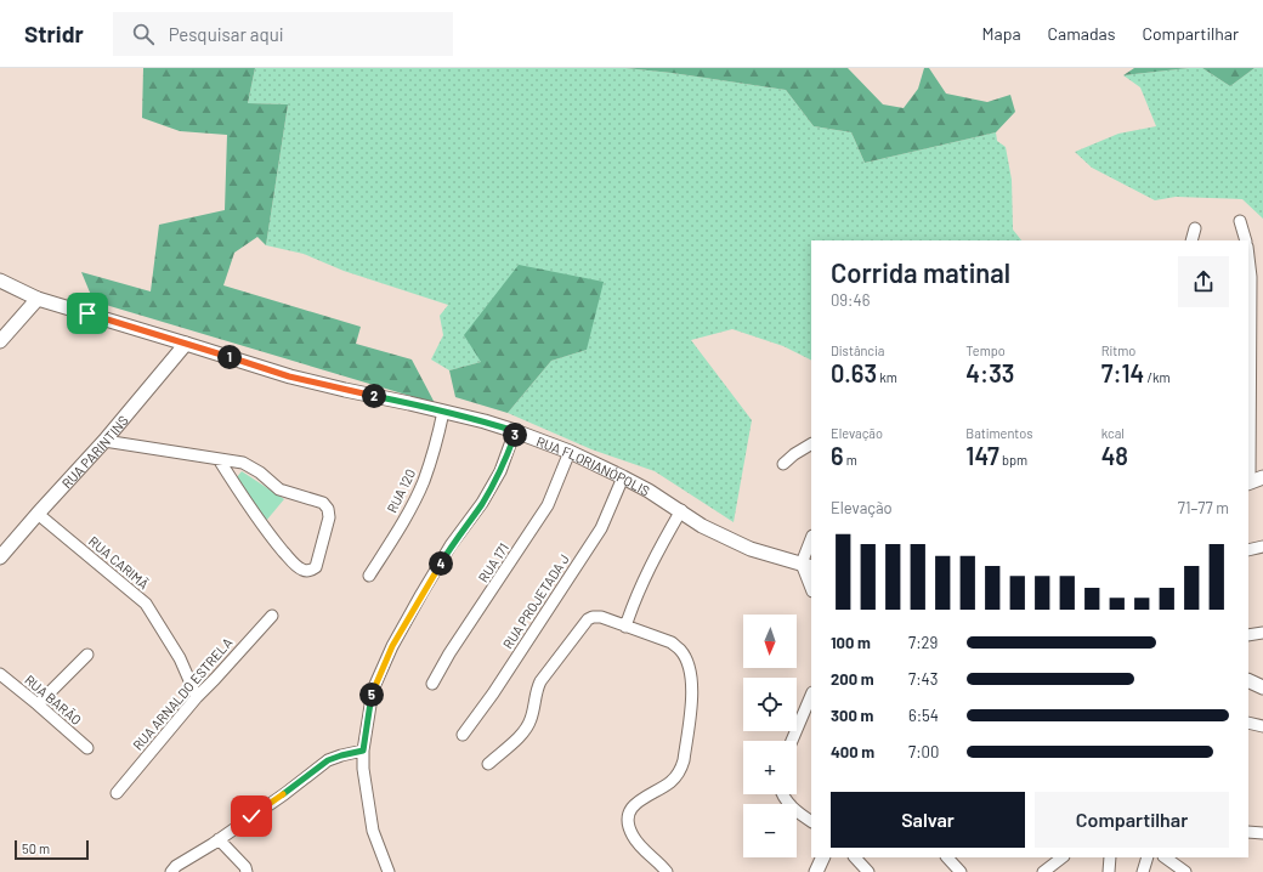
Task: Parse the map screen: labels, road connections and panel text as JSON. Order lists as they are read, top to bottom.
{
  "streets": {
    "street": [
      "RUA PARINTINS",
      "RUA FLORIANÓPOLIS",
      "RUA 120",
      "RUA CARIMÃ",
      "RUA 171",
      "RUA PROJETADA J",
      "RUA ARNALDO ESTRELA",
      "RUA BARÃO"
    ]
  },
  "crossings": [
    ["RUA PARINTINS", "RUA FLORIANÓPOLIS"],
    ["RUA PARINTINS", "RUA CARIMÃ"],
    ["RUA FLORIANÓPOLIS", "RUA 120"],
    ["RUA FLORIANÓPOLIS", "RUA 171"],
    ["RUA FLORIANÓPOLIS", "RUA PROJETADA J"],
    ["RUA CARIMÃ", "RUA ARNALDO ESTRELA"]
  ],
  "scale_bar": "50 m",
  "north": "bottom",
  "page": {
    "header": "Stridr",
    "search": "Pesquisar aqui",
    "nav": ["Mapa", "Camadas", "Compartilhar"],
    "heading": ["Corrida matinal", "09:46"],
    "stats": [
      ["Distância", "0.63 km"],
      ["Tempo", "4:33"],
      ["Ritmo", "7:14 /km"],
      ["Elevação", "6 m"],
      ["Batimentos", "147 bpm"],
      ["kcal", "48"]
    ],
    "pins": [
      "1",
      "2",
      "3",
      "4",
      "5"
    ],
    "chart": ["Elevação", "71–77 m"],
    "map_buttons": ["+", "−"],
    "list": [
      {
        "name": "100 m",
        "note": "7:29"
      },
      {
        "name": "200 m",
        "note": "7:43"
      },
      {
        "name": "300 m",
        "note": "6:54"
      },
      {
        "name": "400 m",
        "note": "7:00"
      }
    ],
    "buttons": ["Salvar", "Compartilhar"],
    "scale": "50 m"
  }
}
